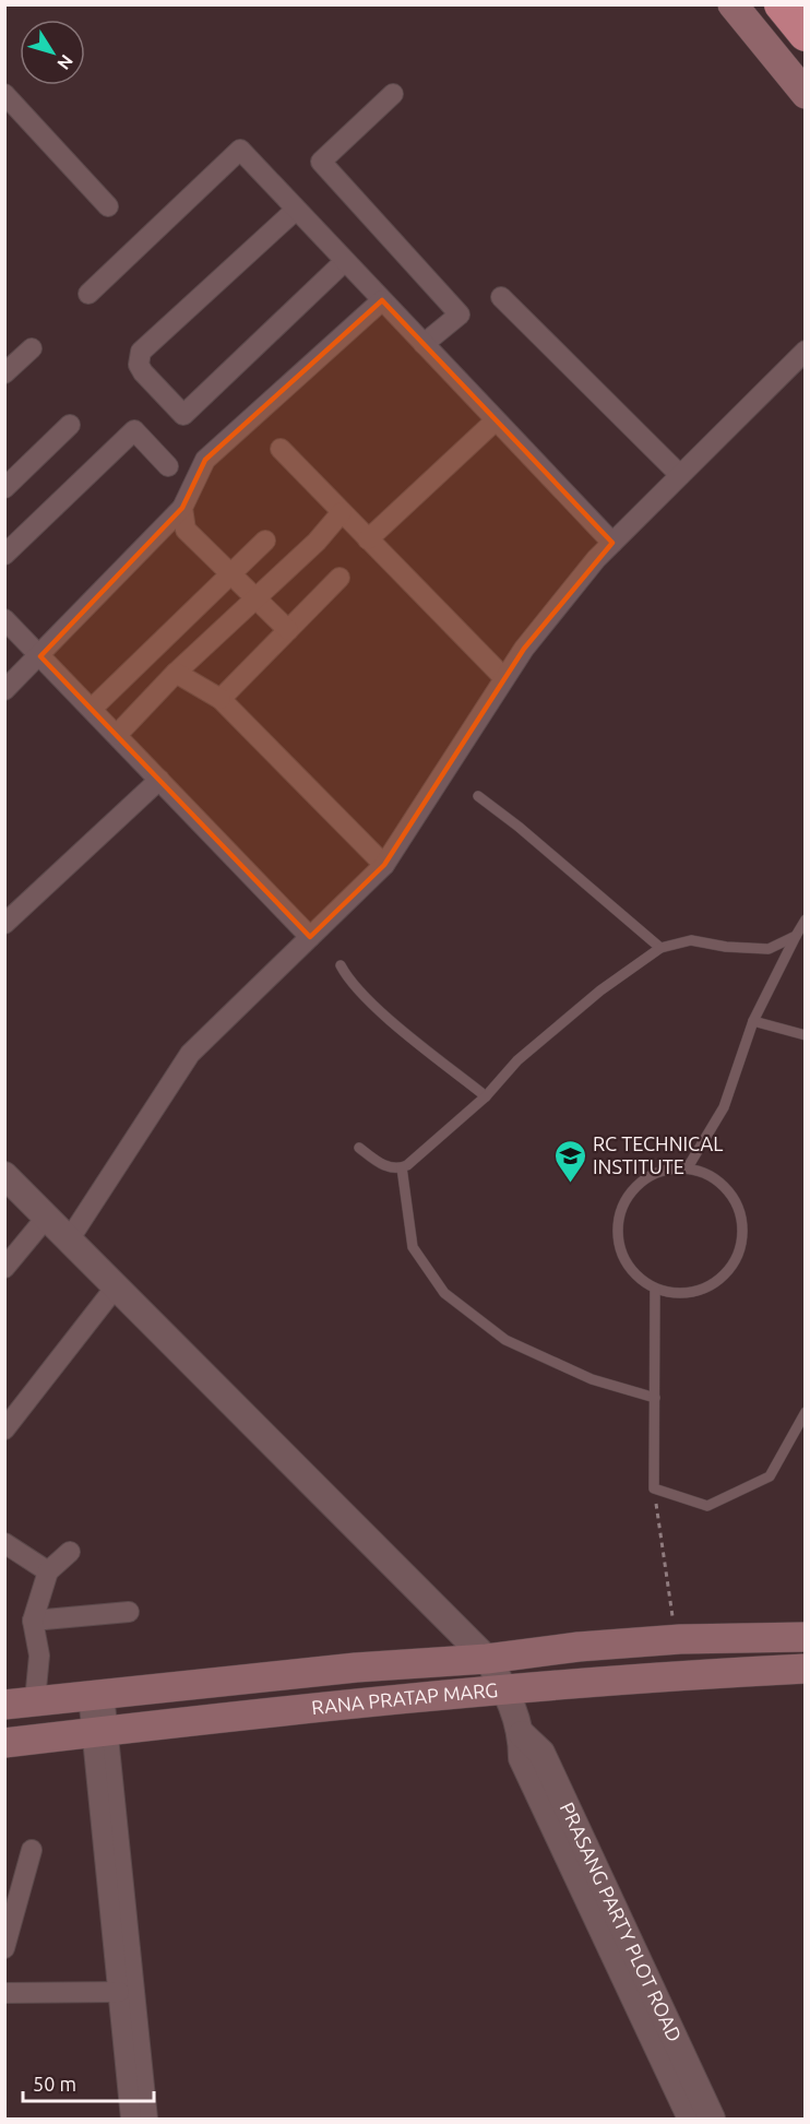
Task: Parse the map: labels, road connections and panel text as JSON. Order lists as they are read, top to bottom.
{
  "streets": {
    "main road": ["RANA PRATAP MARG"],
    "street": ["PRASANG PARTY PLOT ROAD"]
  },
  "crossings": [
    ["RANA PRATAP MARG", "PRASANG PARTY PLOT ROAD"]
  ],
  "places": {
    "school or university": ["RC TECHNICAL INSTITUTE"]
  },
  "scale_bar": "50 m",
  "north": "bottom right"
}
